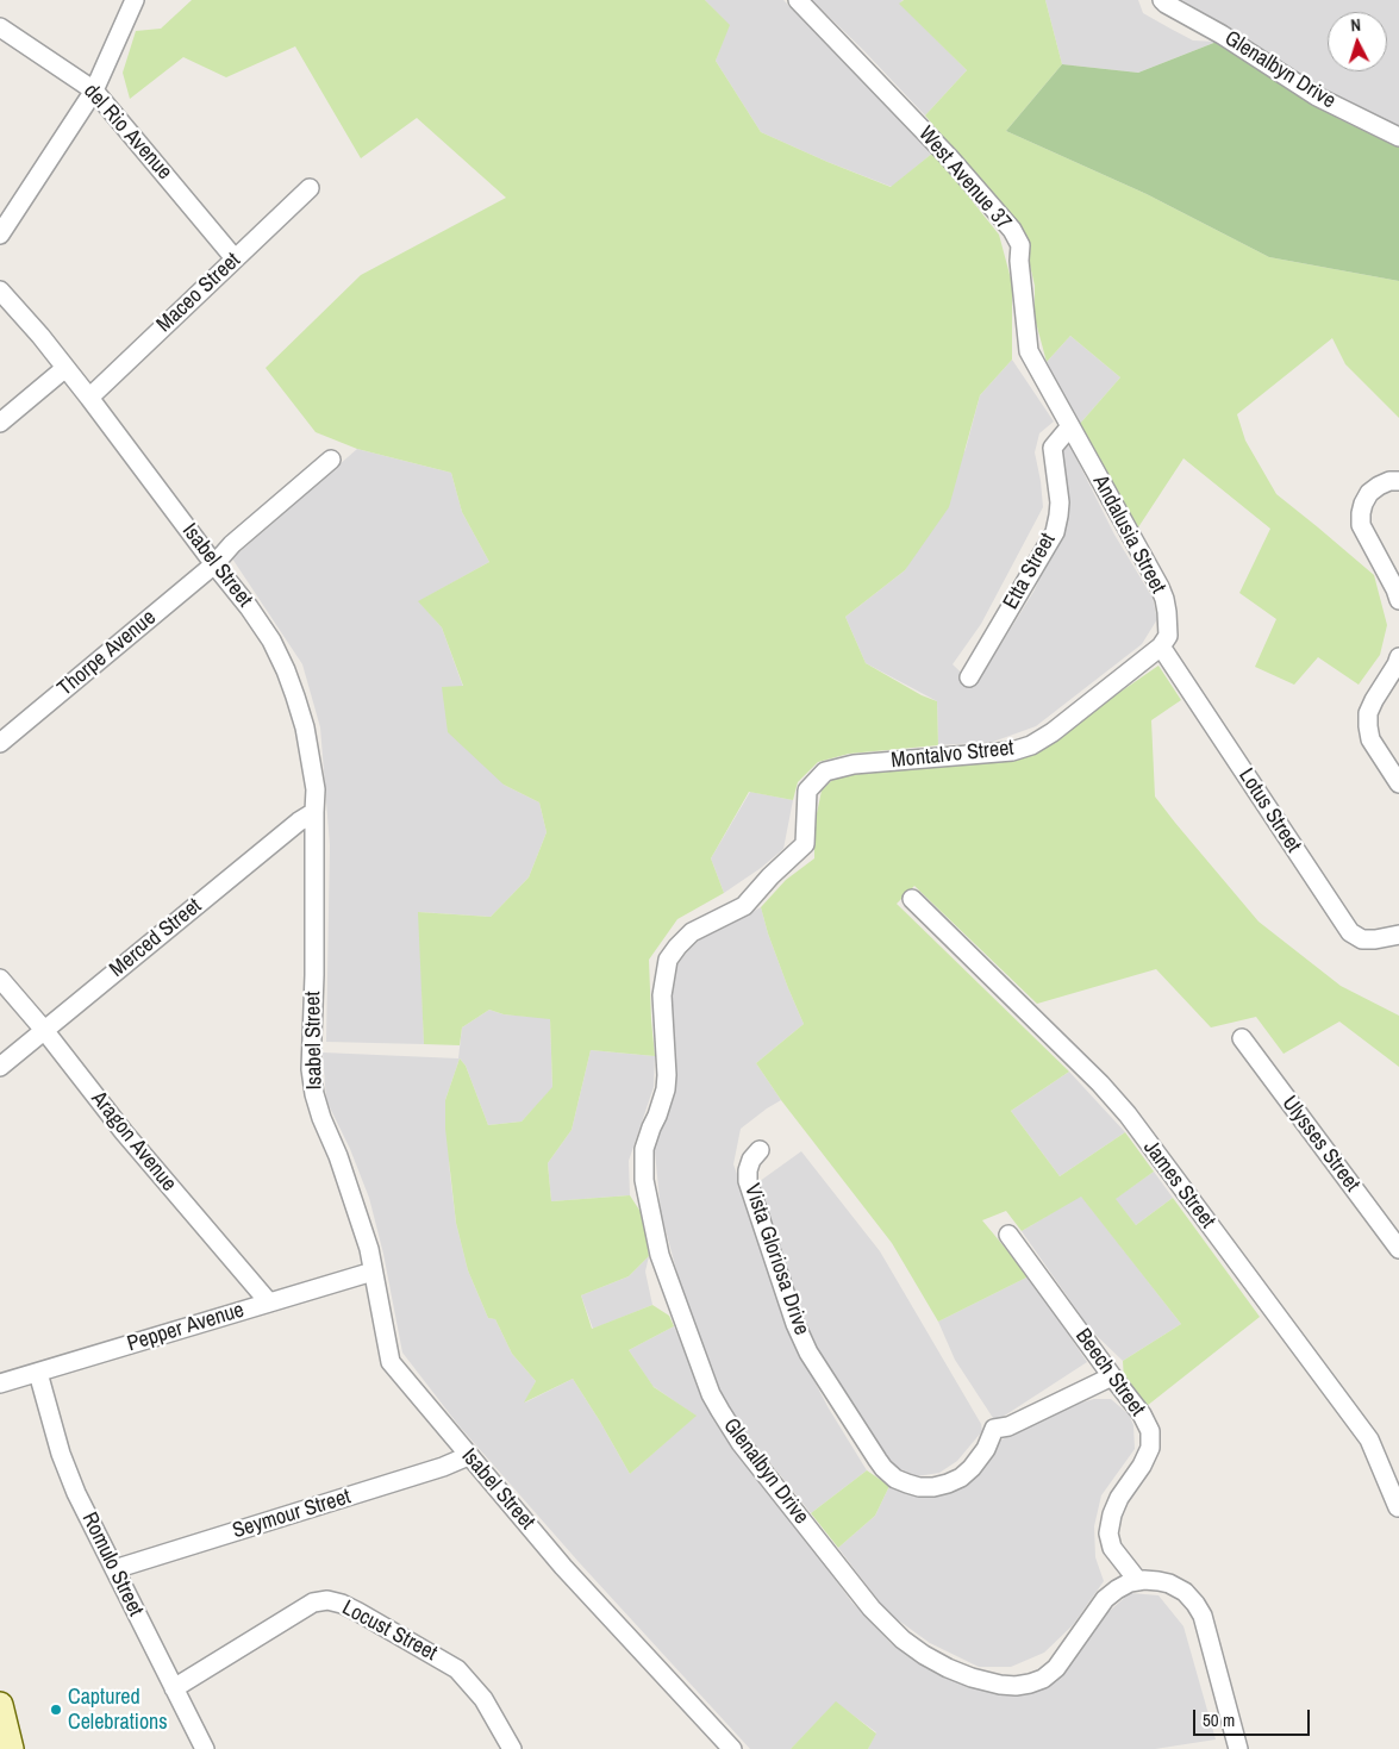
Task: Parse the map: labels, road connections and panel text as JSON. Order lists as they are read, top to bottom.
{
  "streets": {
    "street": [
      "Glenalbyn Drive",
      "del Rio Avenue",
      "West Avenue 37",
      "Maceo Street",
      "Andalusia Street",
      "Isabel Street",
      "Etta Street",
      "Thorpe Avenue",
      "Montalvo Street",
      "Lotus Street",
      "Merced Street",
      "Aragon Avenue",
      "Ulysses Street",
      "James Street",
      "Vista Gloriosa Drive",
      "Pepper Avenue",
      "Beech Street",
      "Seymour Street",
      "Romulo Street",
      "Locust Street"
    ]
  },
  "crossings": [
    ["Glenalbyn Drive", "Montalvo Street"],
    ["Glenalbyn Drive", "Beech Street"],
    ["del Rio Avenue", "Maceo Street"],
    ["West Avenue 37", "Andalusia Street"],
    ["West Avenue 37", "Etta Street"],
    ["Maceo Street", "Isabel Street"],
    ["Andalusia Street", "Etta Street"],
    ["Andalusia Street", "Montalvo Street"],
    ["Andalusia Street", "Lotus Street"],
    ["Isabel Street", "Thorpe Avenue"],
    ["Isabel Street", "Merced Street"],
    ["Isabel Street", "Pepper Avenue"],
    ["Isabel Street", "Seymour Street"],
    ["Montalvo Street", "Lotus Street"],
    ["Merced Street", "Aragon Avenue"],
    ["Aragon Avenue", "Pepper Avenue"],
    ["Vista Gloriosa Drive", "Beech Street"],
    ["Pepper Avenue", "Romulo Street"],
    ["Seymour Street", "Romulo Street"],
    ["Romulo Street", "Locust Street"]
  ],
  "places": ["Captured Celebrations"],
  "scale_bar": "50 m",
  "north": "top"
}
